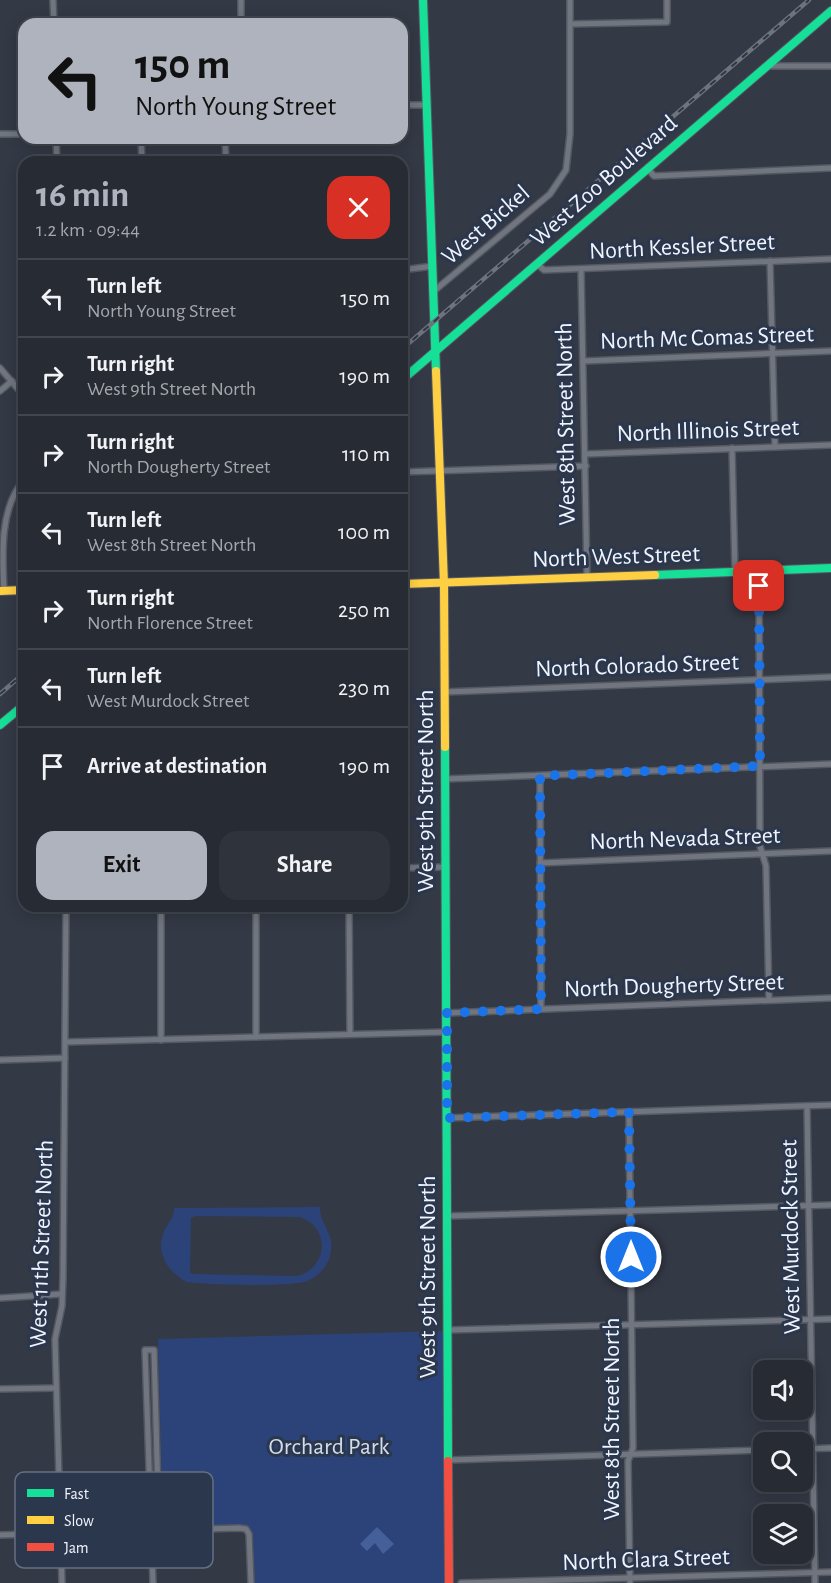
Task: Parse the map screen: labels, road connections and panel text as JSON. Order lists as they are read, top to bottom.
{
  "streets": {
    "street": [
      "West Zoo Boulevard",
      "West Bickel",
      "North Kessler Street",
      "North Mc Comas Street",
      "West 8th Street North",
      "North Illinois Street",
      "North West Street",
      "North Colorado Street",
      "West 9th Street North",
      "North Nevada Street",
      "North Dougherty Street",
      "West Murdock Street",
      "West 11th Street North",
      "North Clara Street"
    ]
  },
  "crossings": [
    ["West Zoo Boulevard", "North Kessler Street"],
    ["West Zoo Boulevard", "West 9th Street North"],
    ["West Bickel", "West 9th Street North"],
    ["North Kessler Street", "West 8th Street North"],
    ["North Mc Comas Street", "West 8th Street North"],
    ["West 8th Street North", "North Illinois Street"],
    ["West 8th Street North", "North West Street"],
    ["West 8th Street North", "North Clara Street"],
    ["North Illinois Street", "West 9th Street North"],
    ["North West Street", "West 9th Street North"],
    ["North Colorado Street", "West 9th Street North"],
    ["West 9th Street North", "North Dougherty Street"],
    ["West Murdock Street", "North Clara Street"]
  ],
  "parks": ["Orchard Park"],
  "legend": ["Fast", "Slow", "Jam"],
  "page": {
    "turn": ["150 m", "North Young Street"],
    "heading": ["16 min", "1.2 km · 09:44"],
    "list": [
      {
        "name": "Turn left",
        "note": "North Young Street",
        "value": "150 m"
      },
      {
        "name": "Turn right",
        "note": "West 9th Street North",
        "value": "190 m"
      },
      {
        "name": "Turn right",
        "note": "North Dougherty Street",
        "value": "110 m"
      },
      {
        "name": "Turn left",
        "note": "West 8th Street North",
        "value": "100 m"
      },
      {
        "name": "Turn right",
        "note": "North Florence Street",
        "value": "250 m"
      },
      {
        "name": "Turn left",
        "note": "West Murdock Street",
        "value": "230 m"
      },
      {
        "name": "Arrive at destination",
        "value": "190 m"
      }
    ],
    "buttons": ["Exit", "Share"]
  }
}
